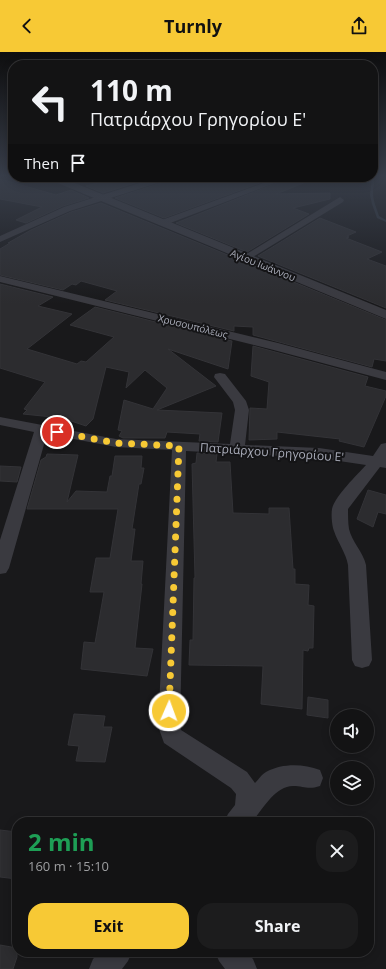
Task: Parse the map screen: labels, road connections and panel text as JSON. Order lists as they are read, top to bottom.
{
  "streets": {
    "street": ["Αγίου Ιωάννου", "Χρυσουπόλεως", "Πατριάρχου Γρηγορίου Ε'"]
  },
  "page": {
    "header": "Turnly",
    "turn": ["110 m", "Πατριάρχου Γρηγορίου Ε'"],
    "then": "Then",
    "heading": ["2 min", "160 m · 15:10"],
    "buttons": ["Exit", "Share"]
  }
}
